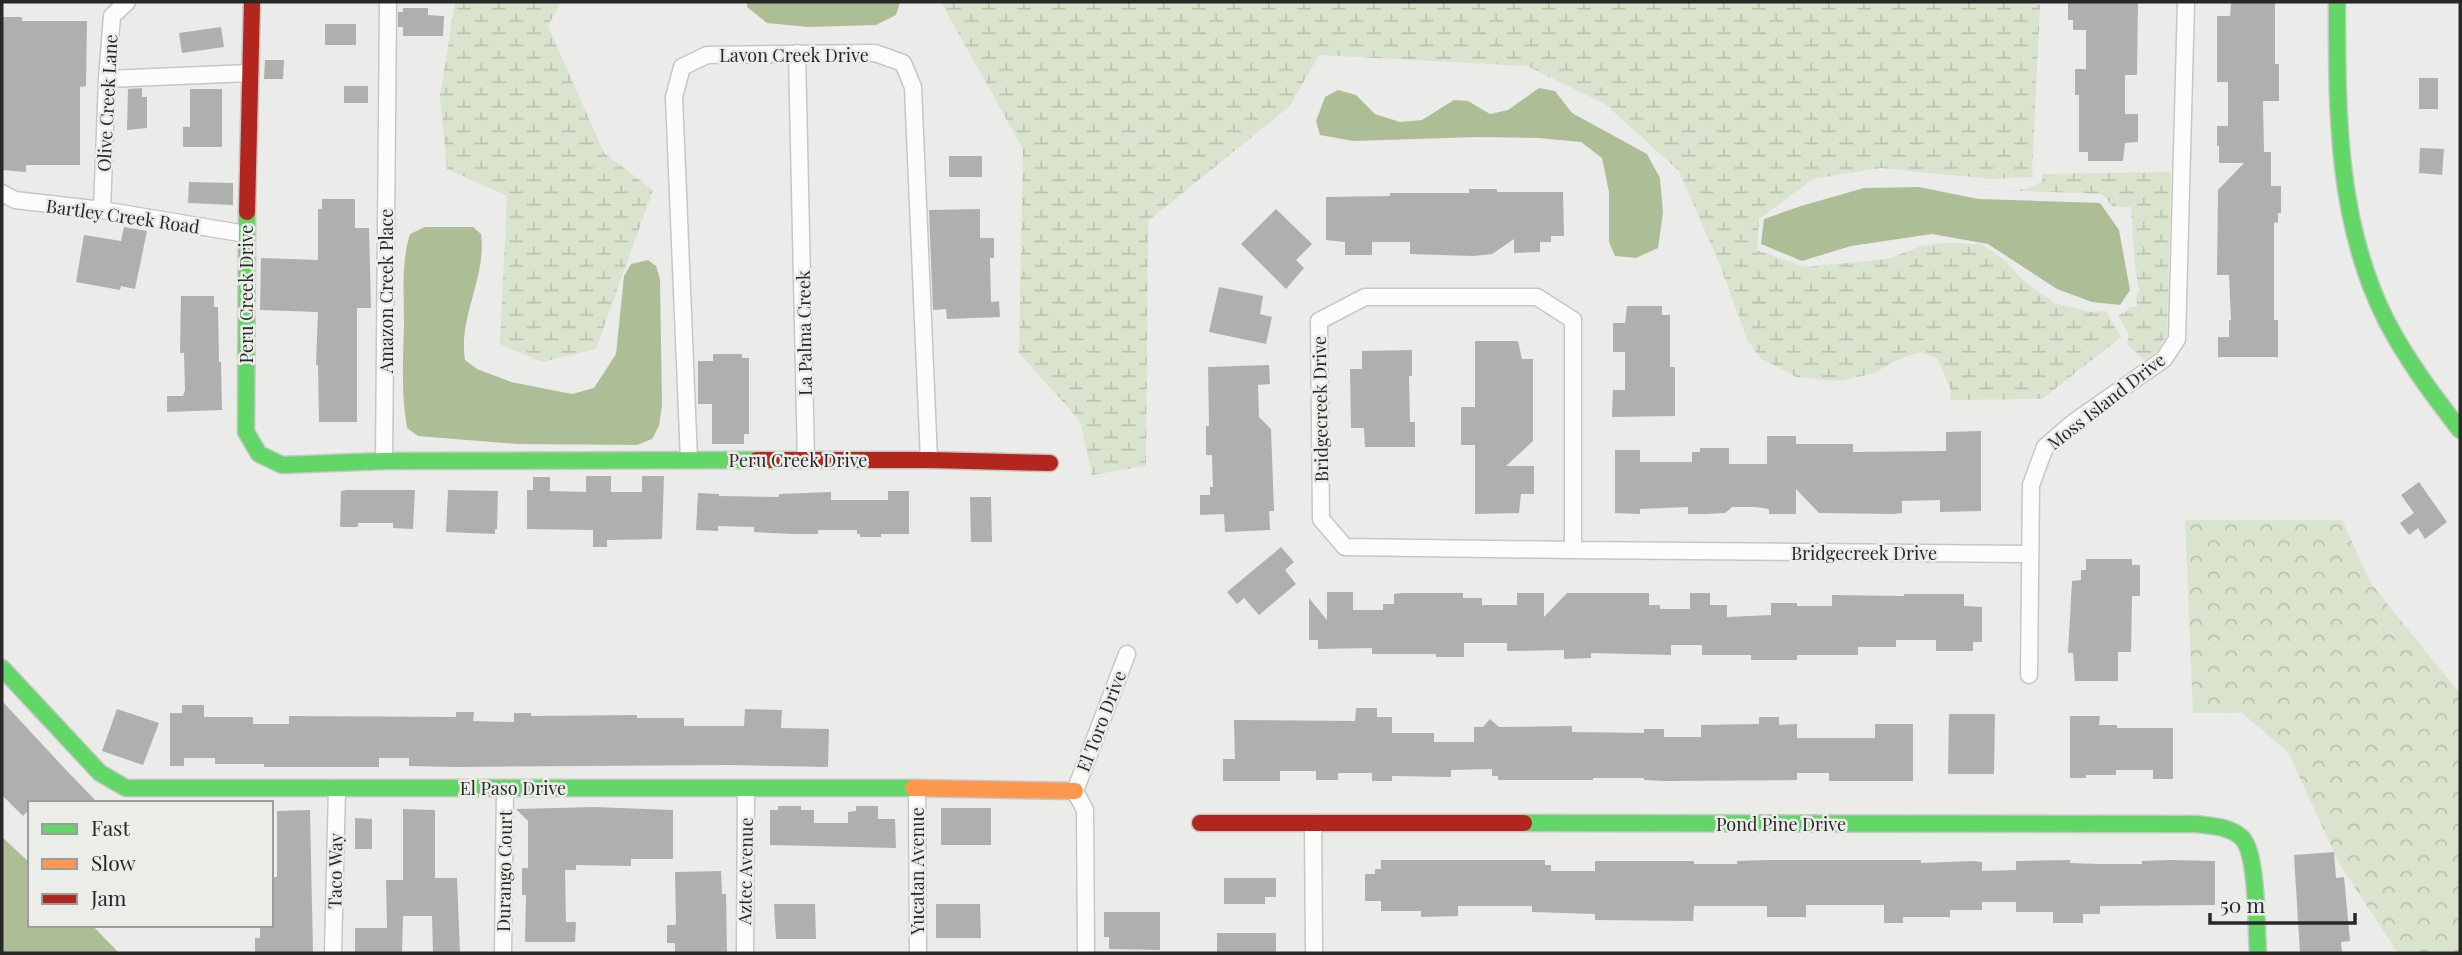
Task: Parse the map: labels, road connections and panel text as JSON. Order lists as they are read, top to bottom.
{
  "streets": {
    "street": [
      "Lavon Creek Drive",
      "Olive Creek Lane",
      "Bartley Creek Road",
      "Amazon Creek Place",
      "Peru Creek Drive",
      "La Palma Creek",
      "Moss Island Drive",
      "Bridgecreek Drive",
      "El Toro Drive",
      "El Paso Drive",
      "Pond Pine Drive",
      "Taco Way",
      "Durango Court",
      "Aztec Avenue",
      "Yucatan Avenue"
    ]
  },
  "crossings": [
    ["Lavon Creek Drive", "Peru Creek Drive"],
    ["Lavon Creek Drive", "La Palma Creek"],
    ["Olive Creek Lane", "Bartley Creek Road"],
    ["Bartley Creek Road", "Peru Creek Drive"],
    ["Amazon Creek Place", "Peru Creek Drive"],
    ["Peru Creek Drive", "La Palma Creek"],
    ["Moss Island Drive", "Bridgecreek Drive"],
    ["El Toro Drive", "El Paso Drive"],
    ["El Paso Drive", "Taco Way"],
    ["El Paso Drive", "Durango Court"],
    ["El Paso Drive", "Aztec Avenue"],
    ["El Paso Drive", "Yucatan Avenue"]
  ],
  "legend": ["Fast", "Slow", "Jam"],
  "scale_bar": "50 m"
}
